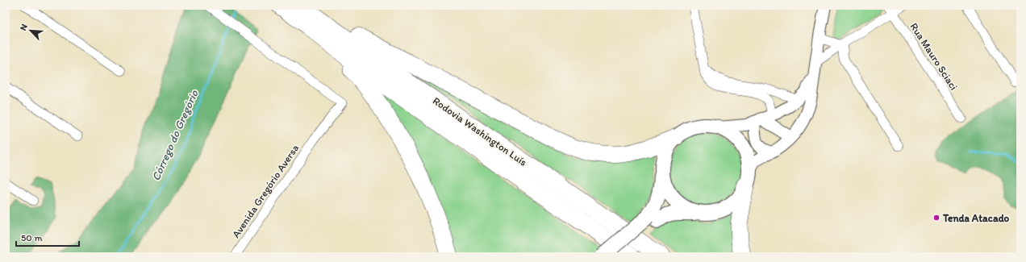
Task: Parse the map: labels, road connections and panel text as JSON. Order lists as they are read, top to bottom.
{
  "streets": {
    "highway": ["Rodovia Washington Luís"],
    "street": ["Rua Mauro Sciaci", "Avenida Gregório Aversa"]
  },
  "water": ["Córrego do Gregório"],
  "places": ["Tenda Atacado"],
  "scale_bar": "50 m",
  "north": "top left"
}
